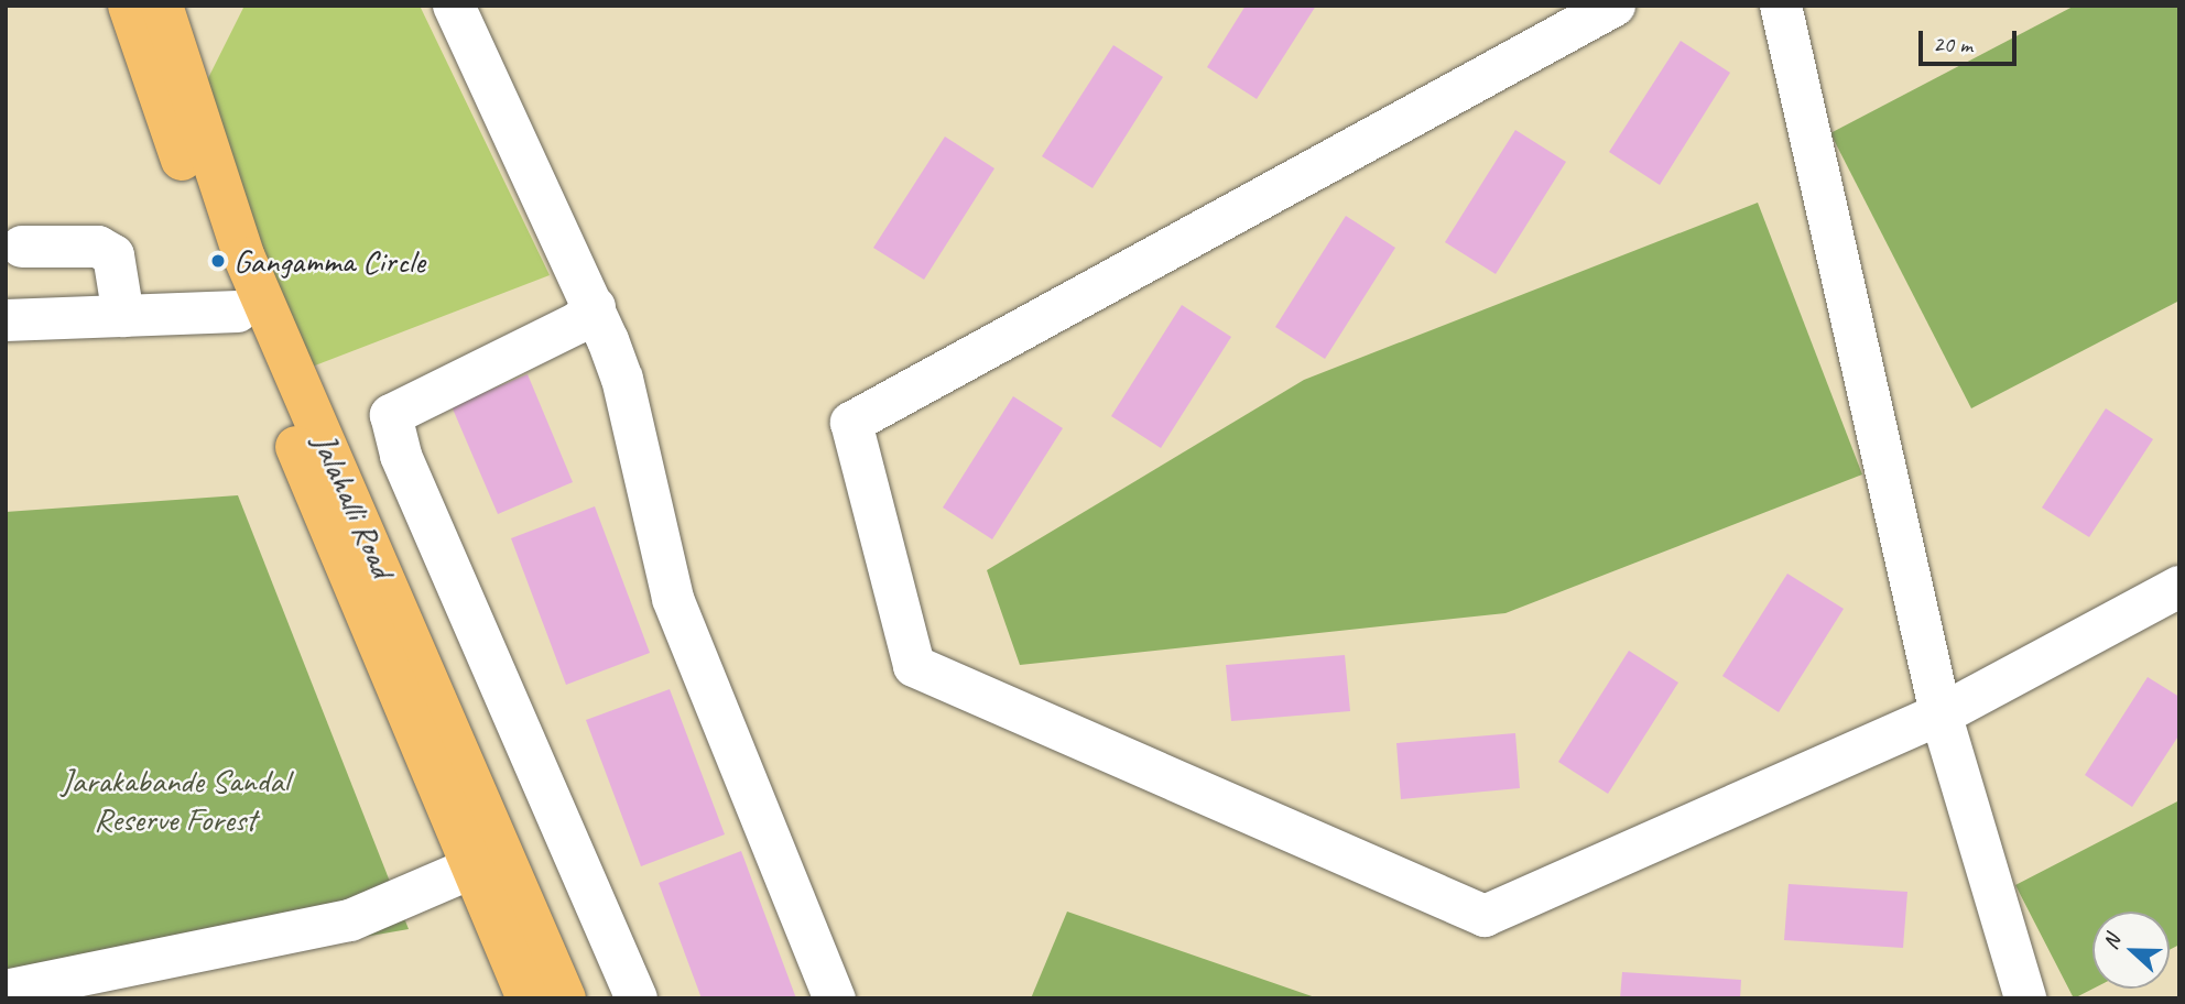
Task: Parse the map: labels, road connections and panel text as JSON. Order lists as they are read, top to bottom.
{
  "streets": {
    "main road": ["Jalahalli Road"]
  },
  "parks": ["Jarakabande Sandal Reserve Forest"],
  "places": ["Gangamma Circle"],
  "scale_bar": "20 m",
  "north": "left"
}
